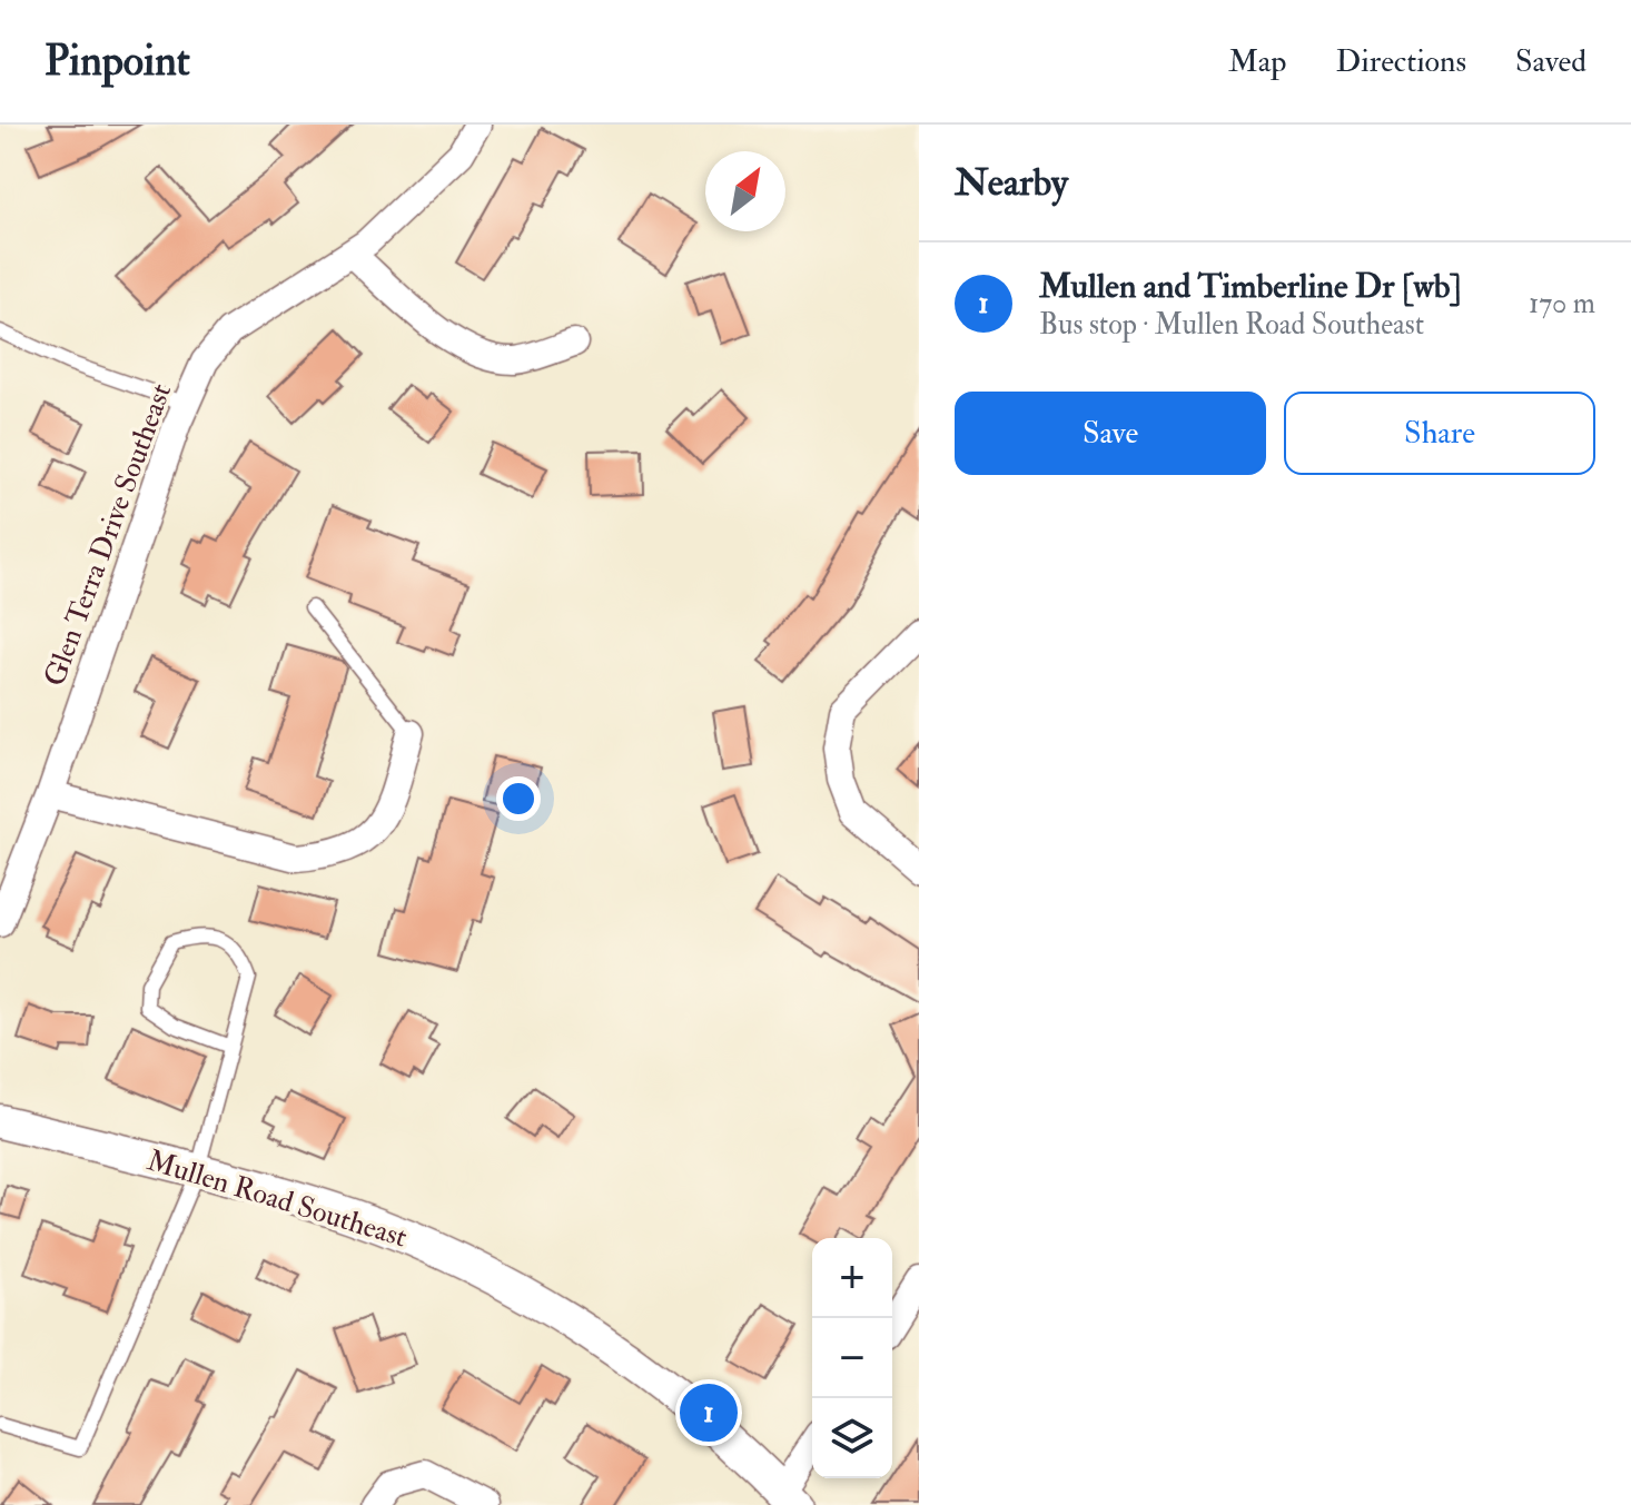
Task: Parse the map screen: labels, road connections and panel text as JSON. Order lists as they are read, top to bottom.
{
  "streets": {
    "street": ["Glen Terra Drive Southeast", "Mullen Road Southeast"]
  },
  "north": "top right",
  "page": {
    "header": "Pinpoint",
    "nav": ["Map", "Directions", "Saved"],
    "heading": "Nearby",
    "list": [
      {
        "mark": "1",
        "name": "Mullen and Timberline Dr [wb]",
        "note": "Bus stop · Mullen Road Southeast",
        "value": "170 m"
      }
    ],
    "buttons": ["Save", "Share"],
    "map_buttons": ["+", "−"],
    "pins": "1"
  }
}
